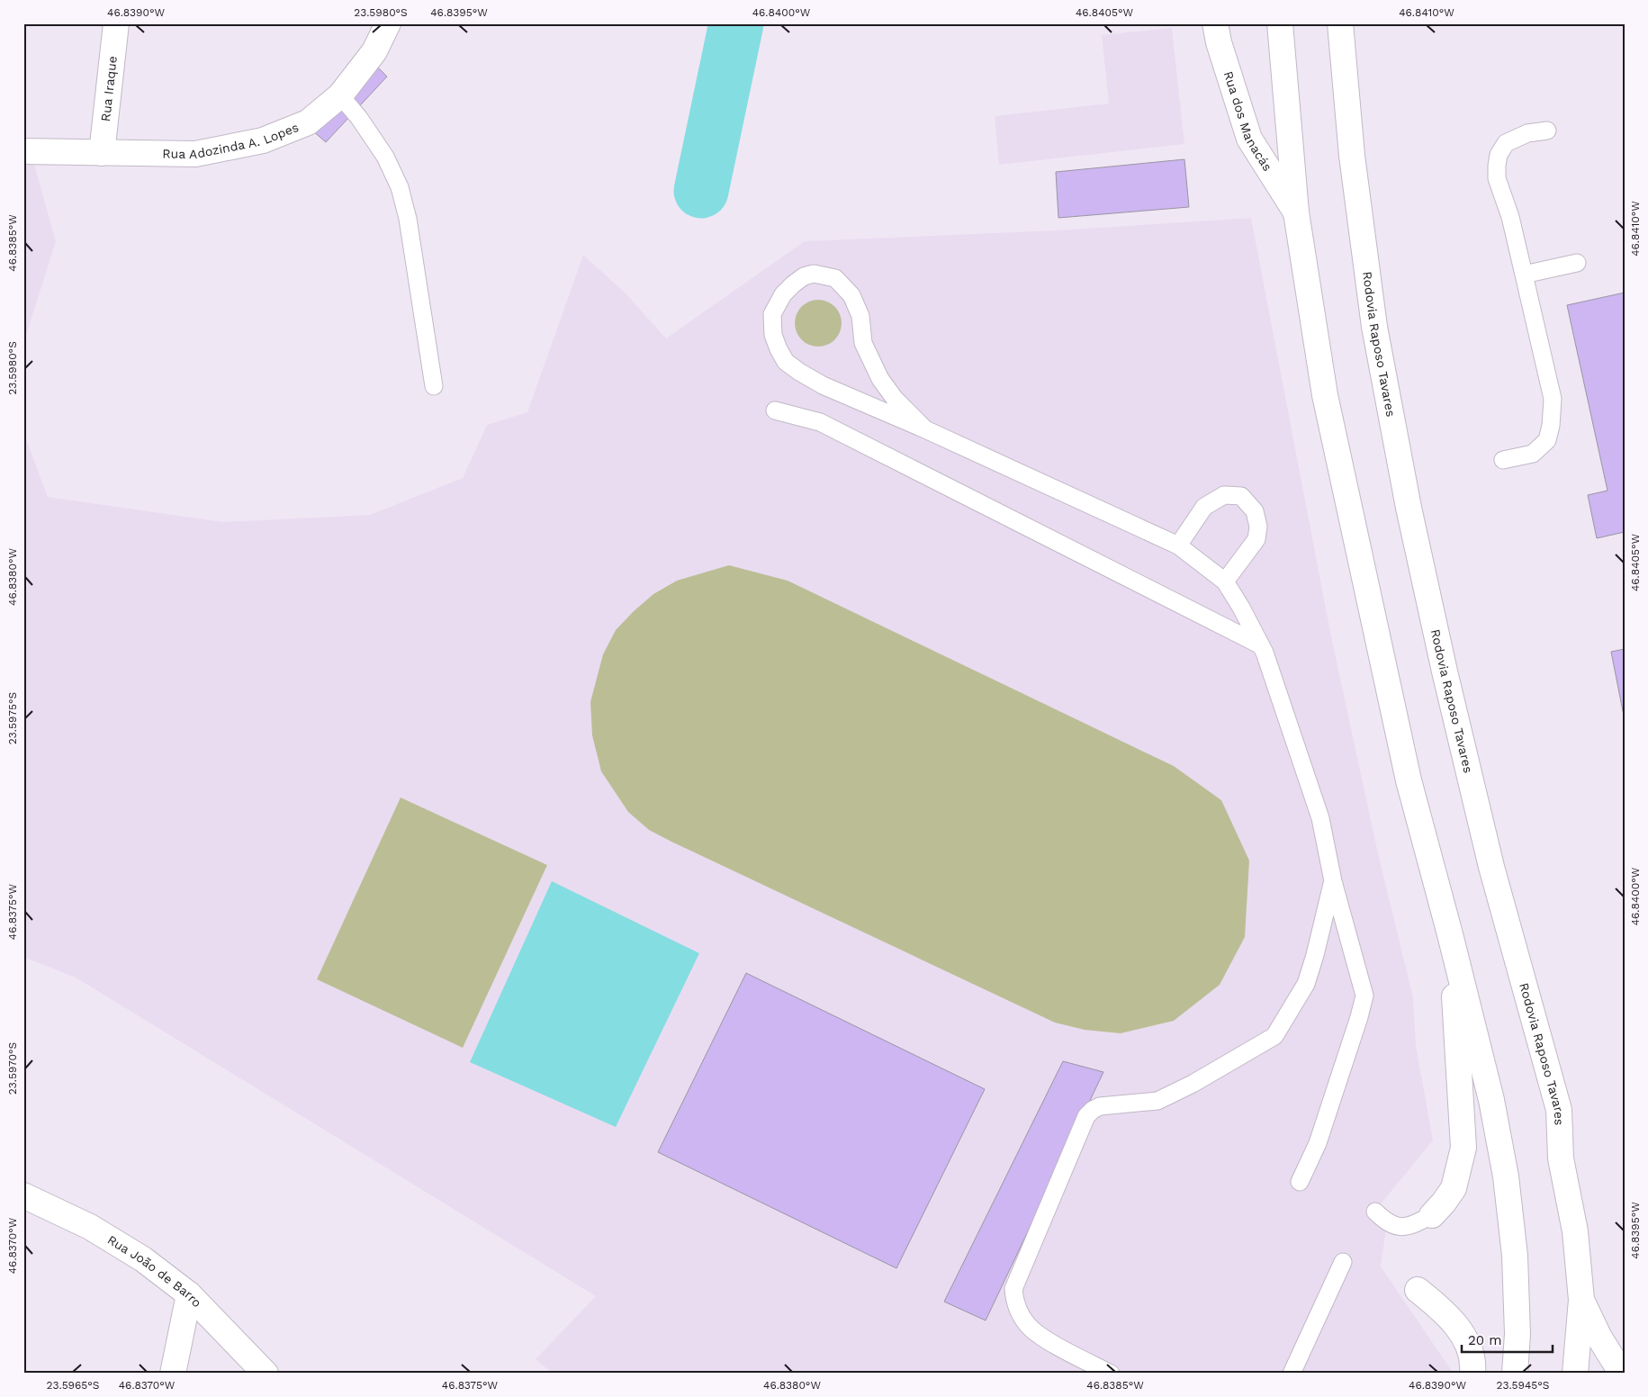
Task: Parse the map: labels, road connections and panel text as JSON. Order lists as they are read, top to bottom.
{
  "streets": {
    "main road": [
      "Rua Iraque",
      "Rua dos Manacás",
      "Rua Adozinda A. Lopes",
      "Rodovia Raposo Tavares",
      "Rua João de Barro"
    ]
  },
  "crossings": [
    ["Rua Iraque", "Rua Adozinda A. Lopes"]
  ],
  "scale_bar": "20 m",
  "coordinates": [
    "46.8390°W",
    "23.5980°S",
    "46.8395°W",
    "46.8400°W",
    "46.8405°W",
    "46.8410°W",
    "46.8385°W",
    "46.8380°W",
    "23.5975°S",
    "46.8375°W",
    "23.5970°S",
    "46.8370°W",
    "23.5965°S",
    "23.5945°S"
  ]
}
